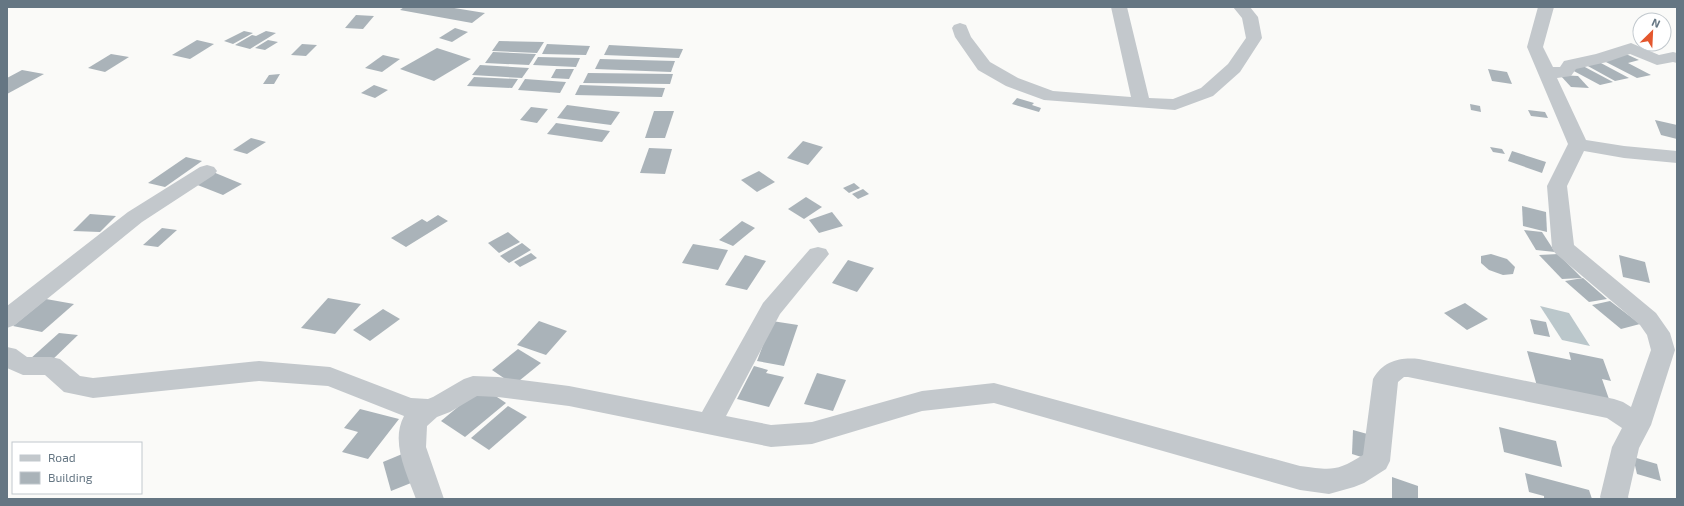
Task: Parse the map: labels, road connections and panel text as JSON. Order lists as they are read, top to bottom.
{
  "legend": ["Road", "Building"],
  "north": "top right"
}
